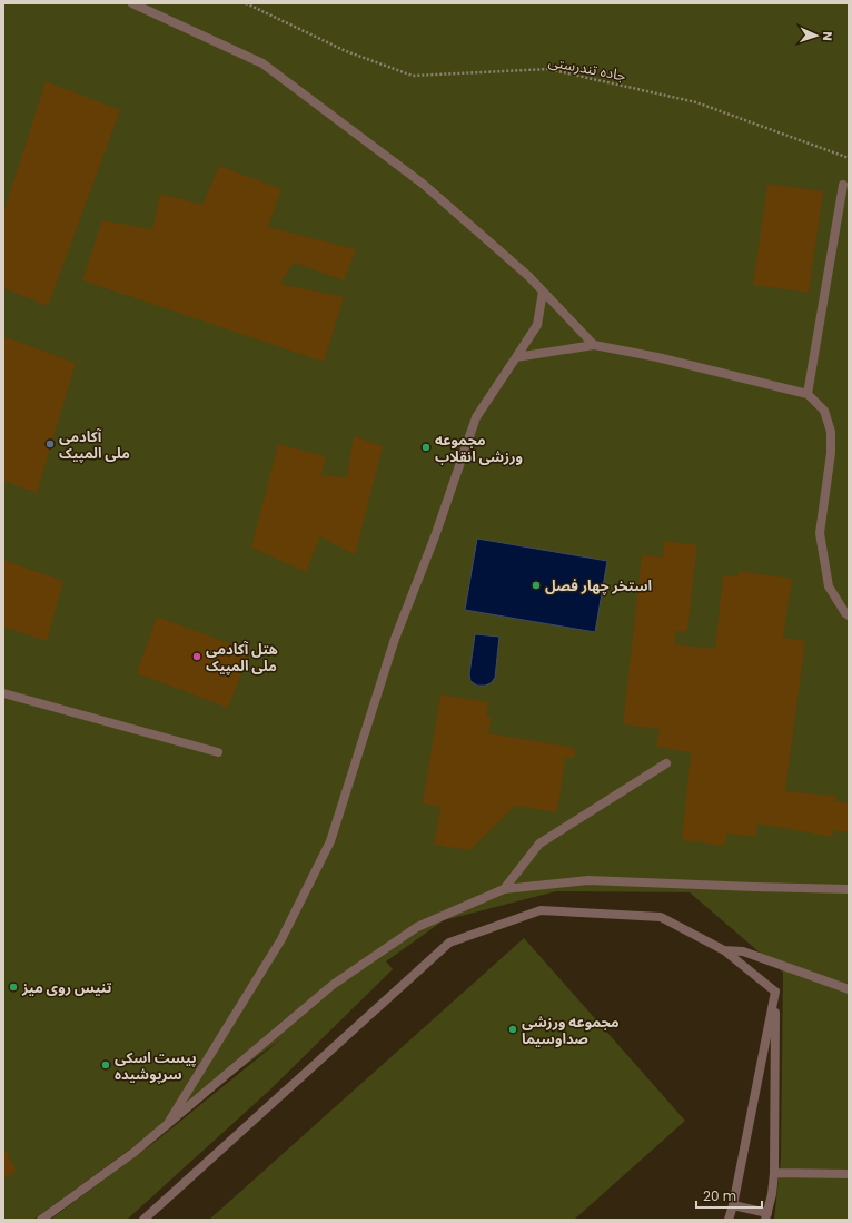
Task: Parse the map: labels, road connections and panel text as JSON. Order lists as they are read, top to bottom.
{
  "streets": {
    "path": ["جاده تندرستی"]
  },
  "places": [
    "آکادمی ملی المپیک",
    "مجموعه ورزشی انقلاب",
    "استخر چهار فصل",
    "هتل آکادمی ملی المپیک",
    "تنیس روی میز",
    "مجموعه ورزشی صداوسیما",
    "پیست اسکی سرپوشیده"
  ],
  "scale_bar": "20 m",
  "north": "right"
}
